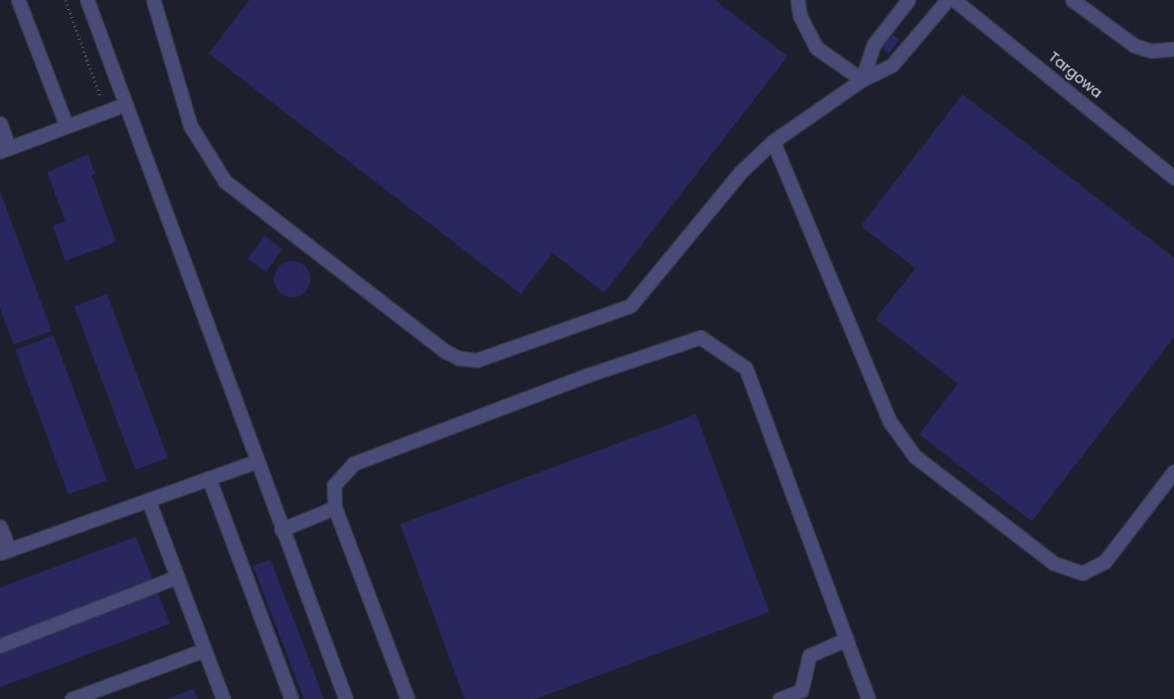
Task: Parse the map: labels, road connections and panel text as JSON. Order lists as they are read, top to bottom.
{
  "streets": {
    "street": ["Targowa"]
  }
}
